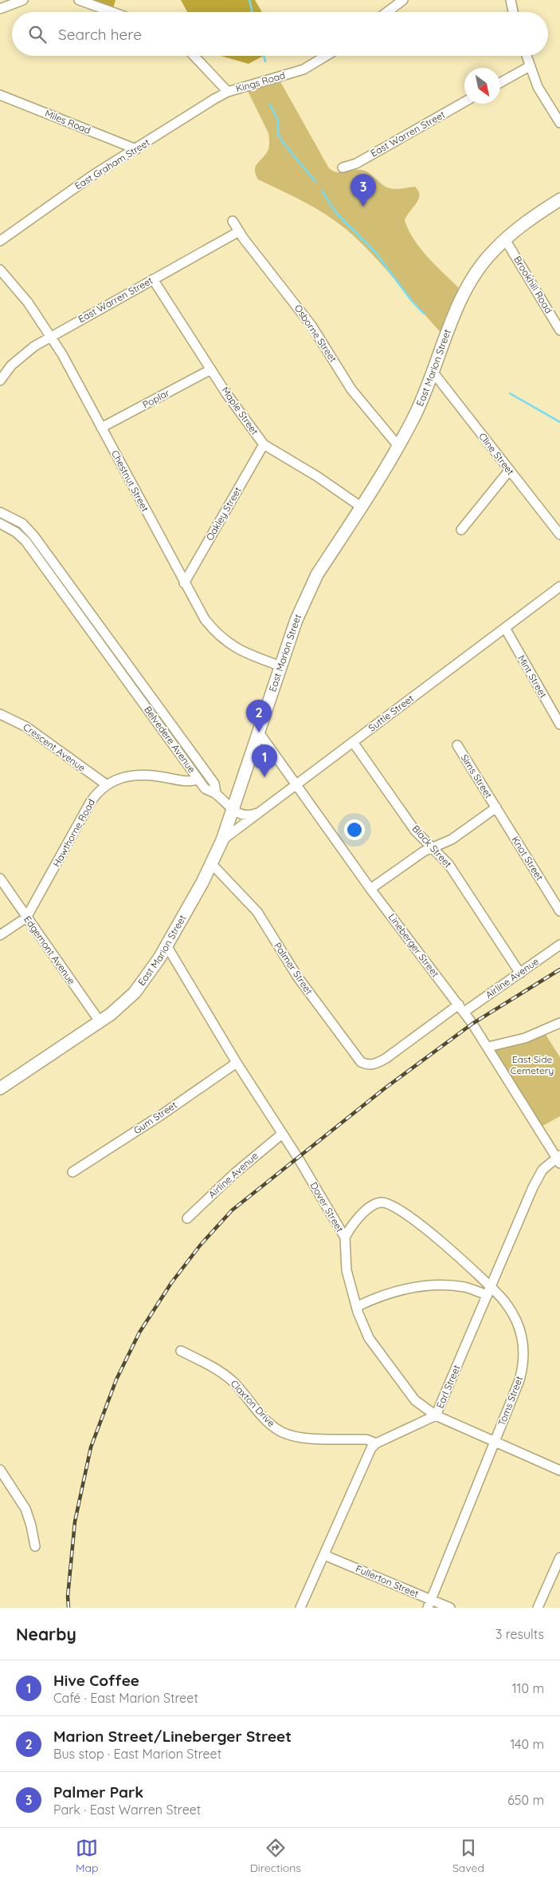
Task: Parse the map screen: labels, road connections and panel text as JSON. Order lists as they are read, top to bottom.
{
  "streets": {
    "main road": ["East Marion Street"],
    "street": [
      "Kings Road",
      "Miles Road",
      "East Warren Street",
      "East Graham Street",
      "Brookhill Road",
      "Osborne Street",
      "Poplar",
      "Maple Street",
      "Cline Street",
      "Chestnut Street",
      "Oakley Street",
      "Mint Street",
      "Suttle Street",
      "Belvedere Avenue",
      "Crescent Avenue",
      "Sims Street",
      "Hawthorne Road",
      "Black Street",
      "Knot Street",
      "Lineberger Street",
      "Edgemont Avenue",
      "Palmer Street",
      "Airline Avenue",
      "Gum Street",
      "Dover Street",
      "Earl Street",
      "Toms Street",
      "Claxton Drive",
      "Fullerton Street"
    ]
  },
  "crossings": [
    ["Kings Road", "East Graham Street"],
    ["Miles Road", "East Graham Street"],
    ["East Warren Street", "Osborne Street"],
    ["East Warren Street", "Maple Street"],
    ["East Warren Street", "Chestnut Street"],
    ["Brookhill Road", "East Marion Street"],
    ["Osborne Street", "East Marion Street"],
    ["East Marion Street", "Maple Street"],
    ["East Marion Street", "Cline Street"],
    ["East Marion Street", "Chestnut Street"],
    ["East Marion Street", "Suttle Street"],
    ["East Marion Street", "Belvedere Avenue"],
    ["East Marion Street", "Lineberger Street"],
    ["East Marion Street", "Edgemont Avenue"],
    ["East Marion Street", "Palmer Street"],
    ["East Marion Street", "Dover Street"],
    ["Poplar", "Maple Street"],
    ["Poplar", "Chestnut Street"],
    ["Maple Street", "Oakley Street"],
    ["Chestnut Street", "Oakley Street"],
    ["Mint Street", "Suttle Street"],
    ["Suttle Street", "Black Street"],
    ["Suttle Street", "Lineberger Street"],
    ["Belvedere Avenue", "Hawthorne Road"],
    ["Crescent Avenue", "Hawthorne Road"],
    ["Sims Street", "Knot Street"],
    ["Hawthorne Road", "Edgemont Avenue"],
    ["Black Street", "Airline Avenue"],
    ["Lineberger Street", "Airline Avenue"],
    ["Lineberger Street", "Earl Street"],
    ["Palmer Street", "Airline Avenue"],
    ["Airline Avenue", "Dover Street"],
    ["Gum Street", "Dover Street"],
    ["Dover Street", "Earl Street"],
    ["Dover Street", "Toms Street"],
    ["Earl Street", "Toms Street"],
    ["Earl Street", "Claxton Drive"],
    ["Toms Street", "Fullerton Street"]
  ],
  "parks": ["East Side Cemetery"],
  "north": "bottom right",
  "page": {
    "search": "Search here",
    "pins": ["3", "2", "1"],
    "heading": ["Nearby", "3 results"],
    "list": [
      {
        "mark": "1",
        "name": "Hive Coffee",
        "note": "Café · East Marion Street",
        "value": "110 m"
      },
      {
        "mark": "2",
        "name": "Marion Street/Lineberger Street",
        "note": "Bus stop · East Marion Street",
        "value": "140 m"
      },
      {
        "mark": "3",
        "name": "Palmer Park",
        "note": "Park · East Warren Street",
        "value": "650 m"
      }
    ],
    "nav": ["Map", "Directions", "Saved"]
  }
}
